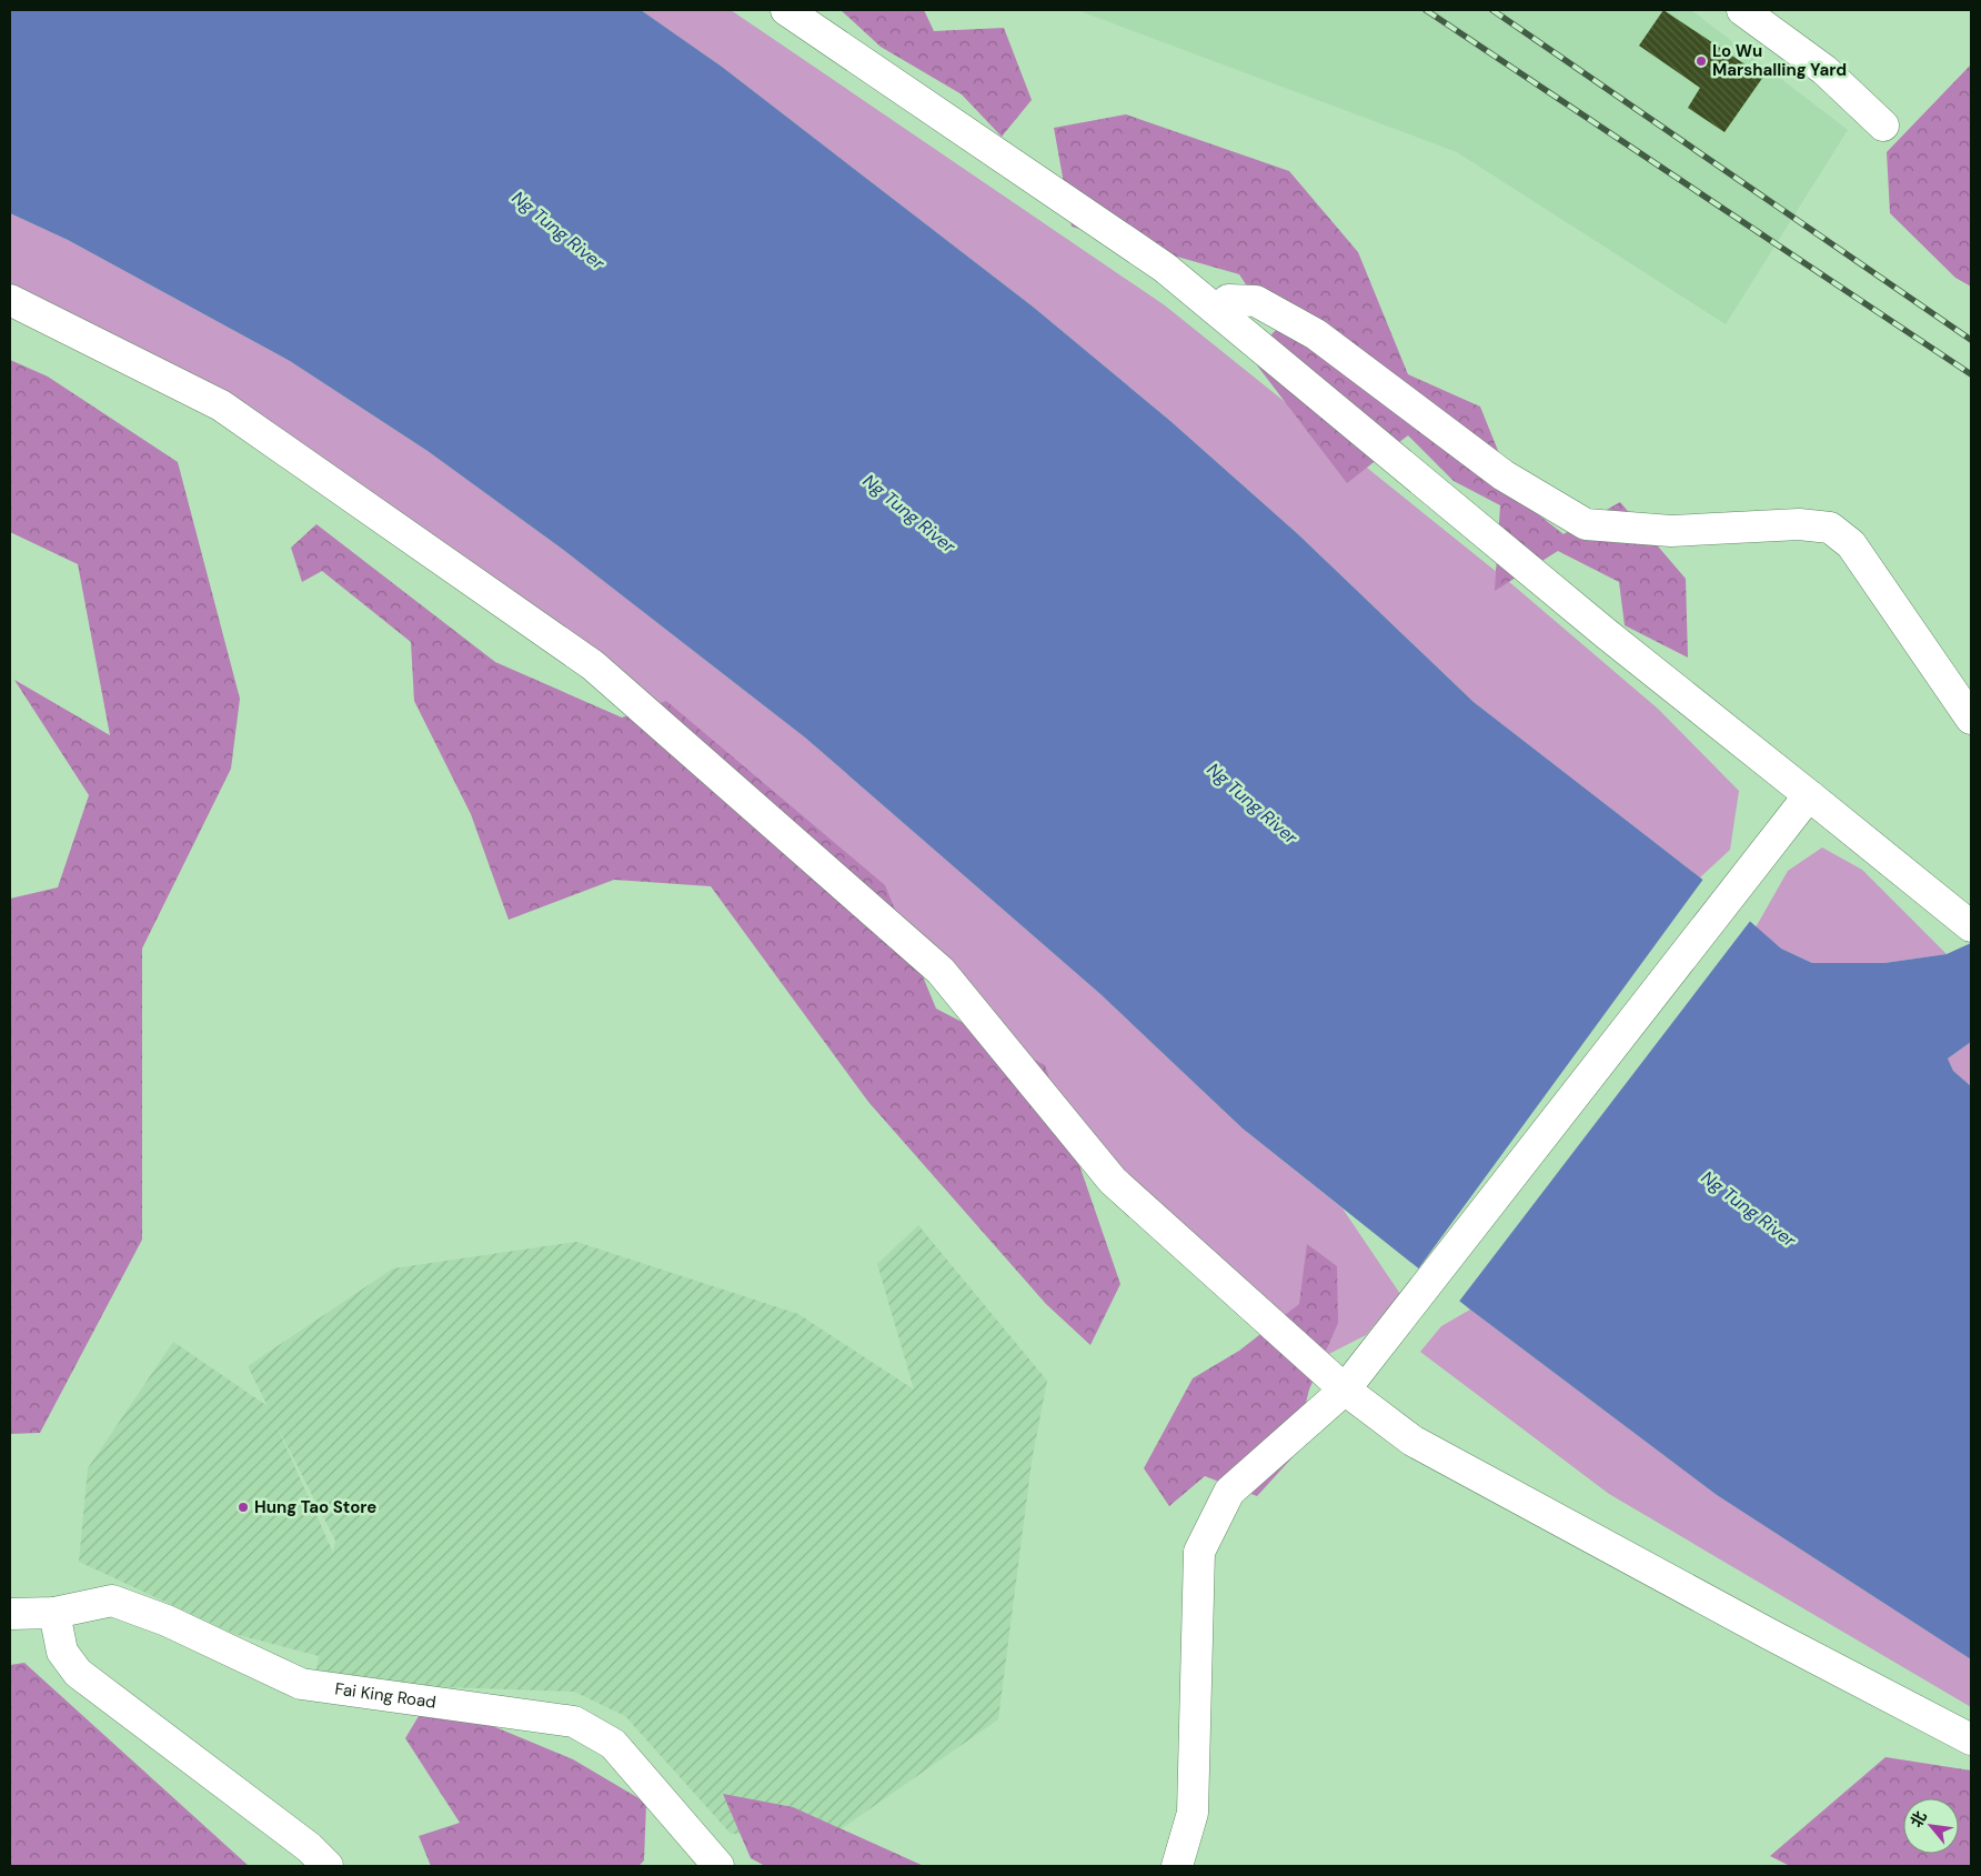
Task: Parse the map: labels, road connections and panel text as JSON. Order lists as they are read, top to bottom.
{
  "streets": {
    "street": ["Fai King Road"]
  },
  "water": ["Ng Tung River"],
  "places": ["Lo Wu Marshalling Yard", "Hung Tao Store"],
  "north": "top left"
}
